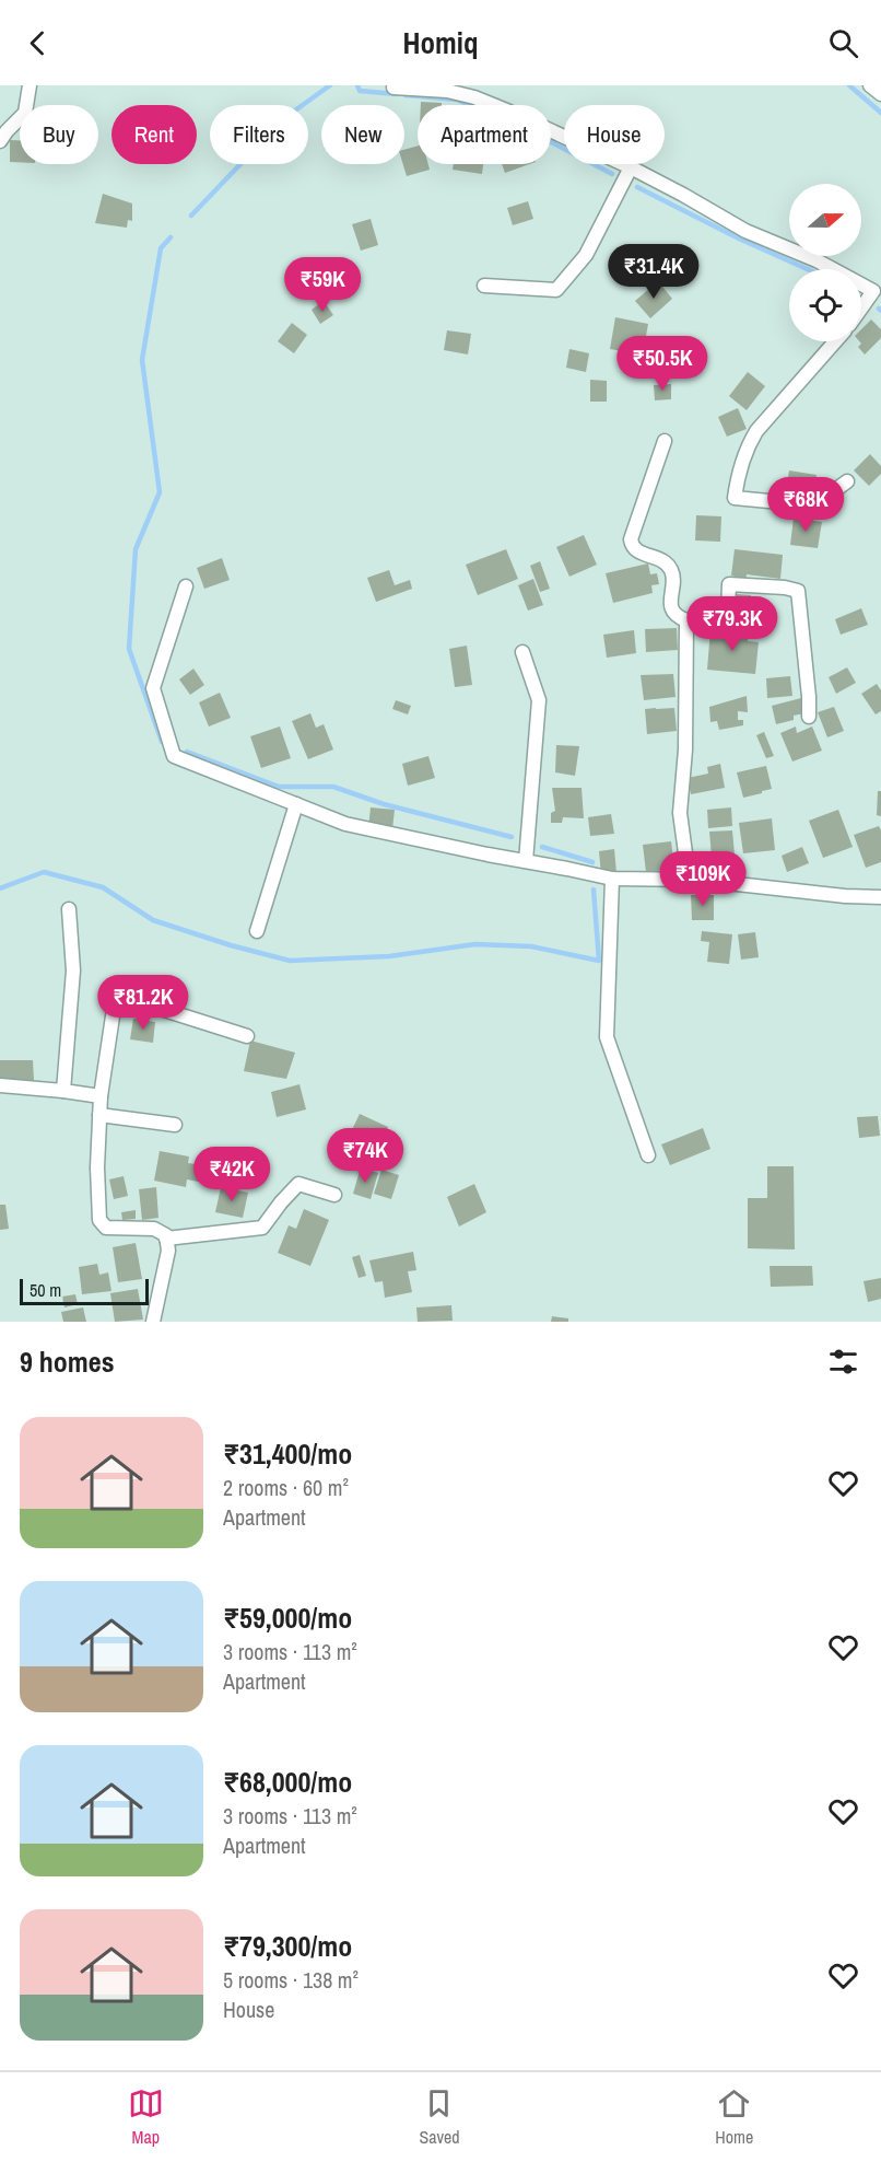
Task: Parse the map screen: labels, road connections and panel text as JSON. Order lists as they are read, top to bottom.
{
  "scale_bar": "50 m",
  "north": "right",
  "page": {
    "header": "Homiq",
    "chip": [
      "Buy",
      "Rent",
      "Filters",
      "New",
      "Apartment",
      "House"
    ],
    "price": [
      "₹31.4K",
      "₹59K",
      "₹50.5K",
      "₹68K",
      "₹79.3K",
      "₹109K",
      "₹81.2K",
      "₹74K",
      "₹42K"
    ],
    "scale": "50 m",
    "heading": "9 homes",
    "list": [
      {
        "name": "₹31,400/mo",
        "note": "2 rooms · 60 m² · Apartment"
      },
      {
        "name": "₹59,000/mo",
        "note": "3 rooms · 113 m² · Apartment"
      },
      {
        "name": "₹68,000/mo",
        "note": "3 rooms · 113 m² · Apartment"
      },
      {
        "name": "₹79,300/mo",
        "note": "5 rooms · 138 m² · House"
      }
    ],
    "tabs": ["Map", "Saved", "Home"]
  }
}
